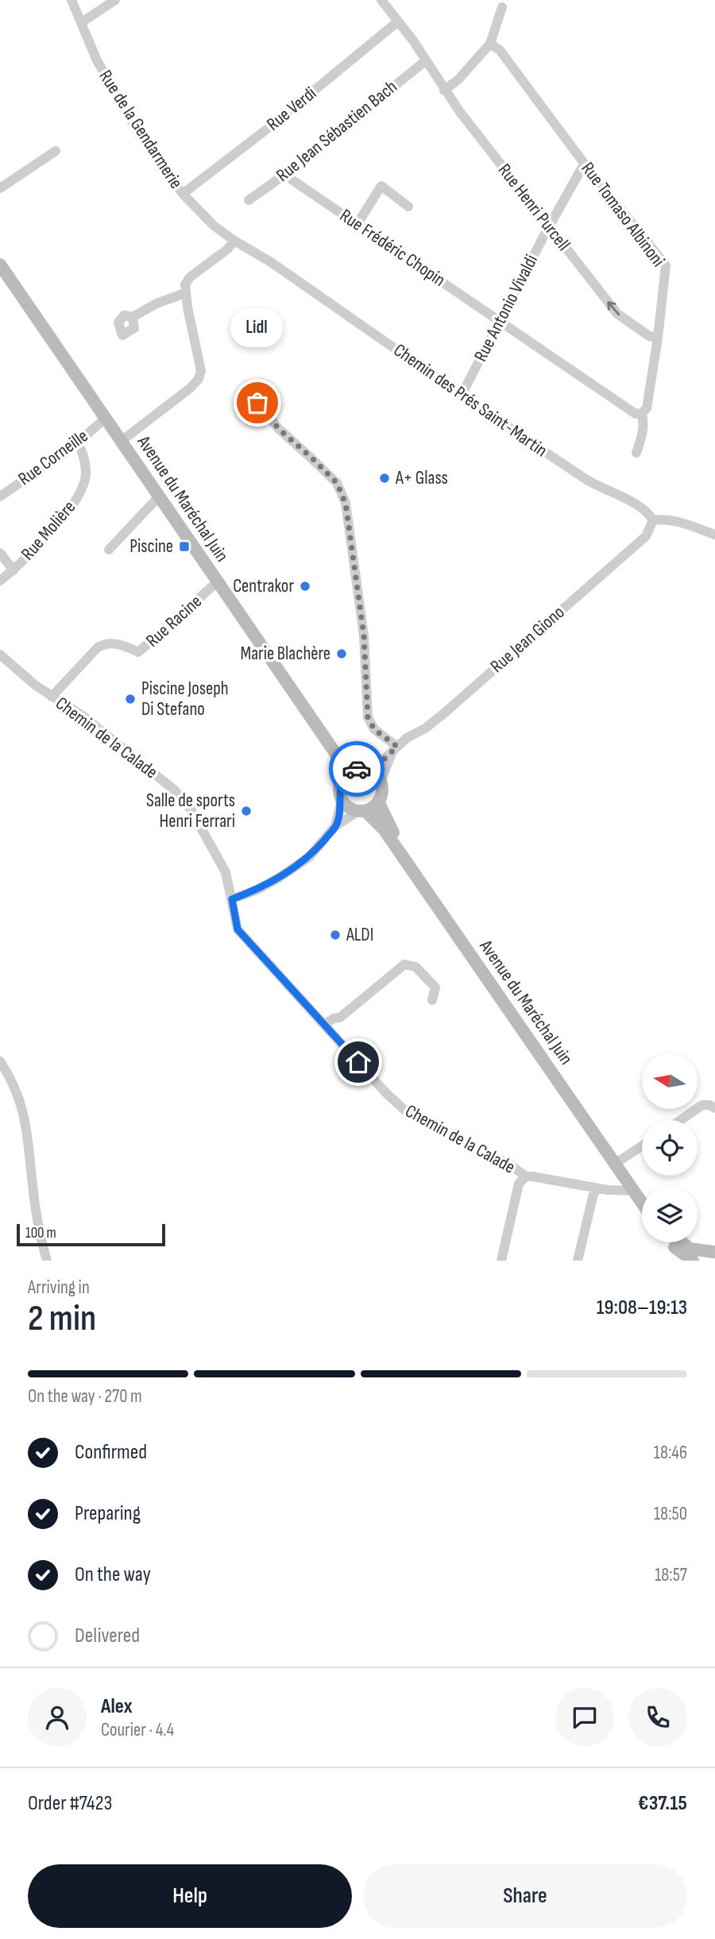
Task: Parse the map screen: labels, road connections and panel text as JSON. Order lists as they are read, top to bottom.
{
  "streets": {
    "main road": ["Avenue du Maréchal Juin"],
    "street": [
      "Rue Verdi",
      "Rue de la Gendarmerie",
      "Rue Jean Sébastien Bach",
      "Rue Henri Purcell",
      "Rue Tomaso Albinoni",
      "Rue Frédéric Chopin",
      "Rue Antonio Vivaldi",
      "Chemin des Prés Saint-Martin",
      "Rue Corneille",
      "Rue Molière",
      "Rue Racine",
      "Rue Jean Giono",
      "Chemin de la Calade"
    ]
  },
  "crossings": [
    ["Rue Verdi", "Rue de la Gendarmerie"],
    ["Rue Verdi", "Rue Henri Purcell"],
    ["Rue de la Gendarmerie", "Chemin des Prés Saint-Martin"],
    ["Rue Jean Sébastien Bach", "Rue Henri Purcell"],
    ["Rue Jean Sébastien Bach", "Rue Frédéric Chopin"],
    ["Rue Henri Purcell", "Rue Tomaso Albinoni"],
    ["Rue Henri Purcell", "Rue Antonio Vivaldi"],
    ["Rue Tomaso Albinoni", "Rue Antonio Vivaldi"],
    ["Rue Frédéric Chopin", "Rue Antonio Vivaldi"],
    ["Rue Antonio Vivaldi", "Chemin des Prés Saint-Martin"],
    ["Chemin des Prés Saint-Martin", "Rue Jean Giono"],
    ["Rue Corneille", "Avenue du Maréchal Juin"],
    ["Rue Corneille", "Rue Molière"],
    ["Avenue du Maréchal Juin", "Rue Racine"],
    ["Avenue du Maréchal Juin", "Rue Jean Giono"],
    ["Avenue du Maréchal Juin", "Chemin de la Calade"],
    ["Rue Racine", "Chemin de la Calade"]
  ],
  "places": {
    "other": [
      "Lidl",
      "A+ Glass",
      "Centrakor",
      "Marie Blachère",
      "Piscine Joseph Di Stefano",
      "Salle de sports Henri Ferrari",
      "ALDI"
    ],
    "transit": ["Piscine"]
  },
  "scale_bar": "100 m",
  "north": "left",
  "page": {
    "bubble": "Lidl",
    "scale": "100 m",
    "heading": ["2 min", "Arriving in", "19:08–19:13"],
    "panel": [
      "Alex",
      "Courier · 4.4",
      "Order #7423",
      "€37.15"
    ],
    "bar": "On the way · 270 m",
    "list": [
      ["Confirmed", "18:46"],
      ["Preparing", "18:50"],
      ["On the way", "18:57"],
      "Delivered"
    ],
    "buttons": ["Help", "Share"]
  }
}
